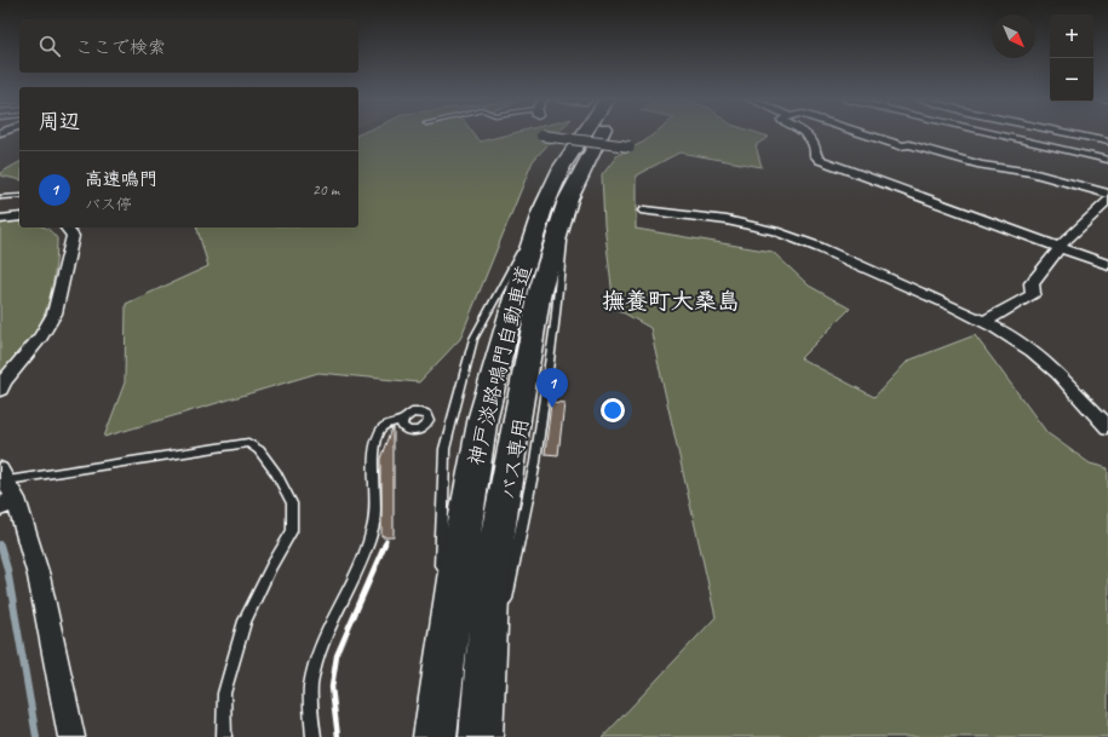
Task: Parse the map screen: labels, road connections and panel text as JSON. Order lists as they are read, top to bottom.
{
  "streets": {
    "highway": ["神戸淡路鳴門自動車道"],
    "lane": ["バス専用"]
  },
  "crossings": [
    ["神戸淡路鳴門自動車道", "バス専用"]
  ],
  "districts": ["撫養町大桑島"],
  "north": "bottom right",
  "page": {
    "map_buttons": ["+", "−"],
    "search": "ここで検索",
    "heading": "周辺",
    "list": [
      {
        "mark": "1",
        "name": "高速鳴門",
        "note": "バス停",
        "value": "20 m"
      }
    ],
    "pins": "1"
  }
}
